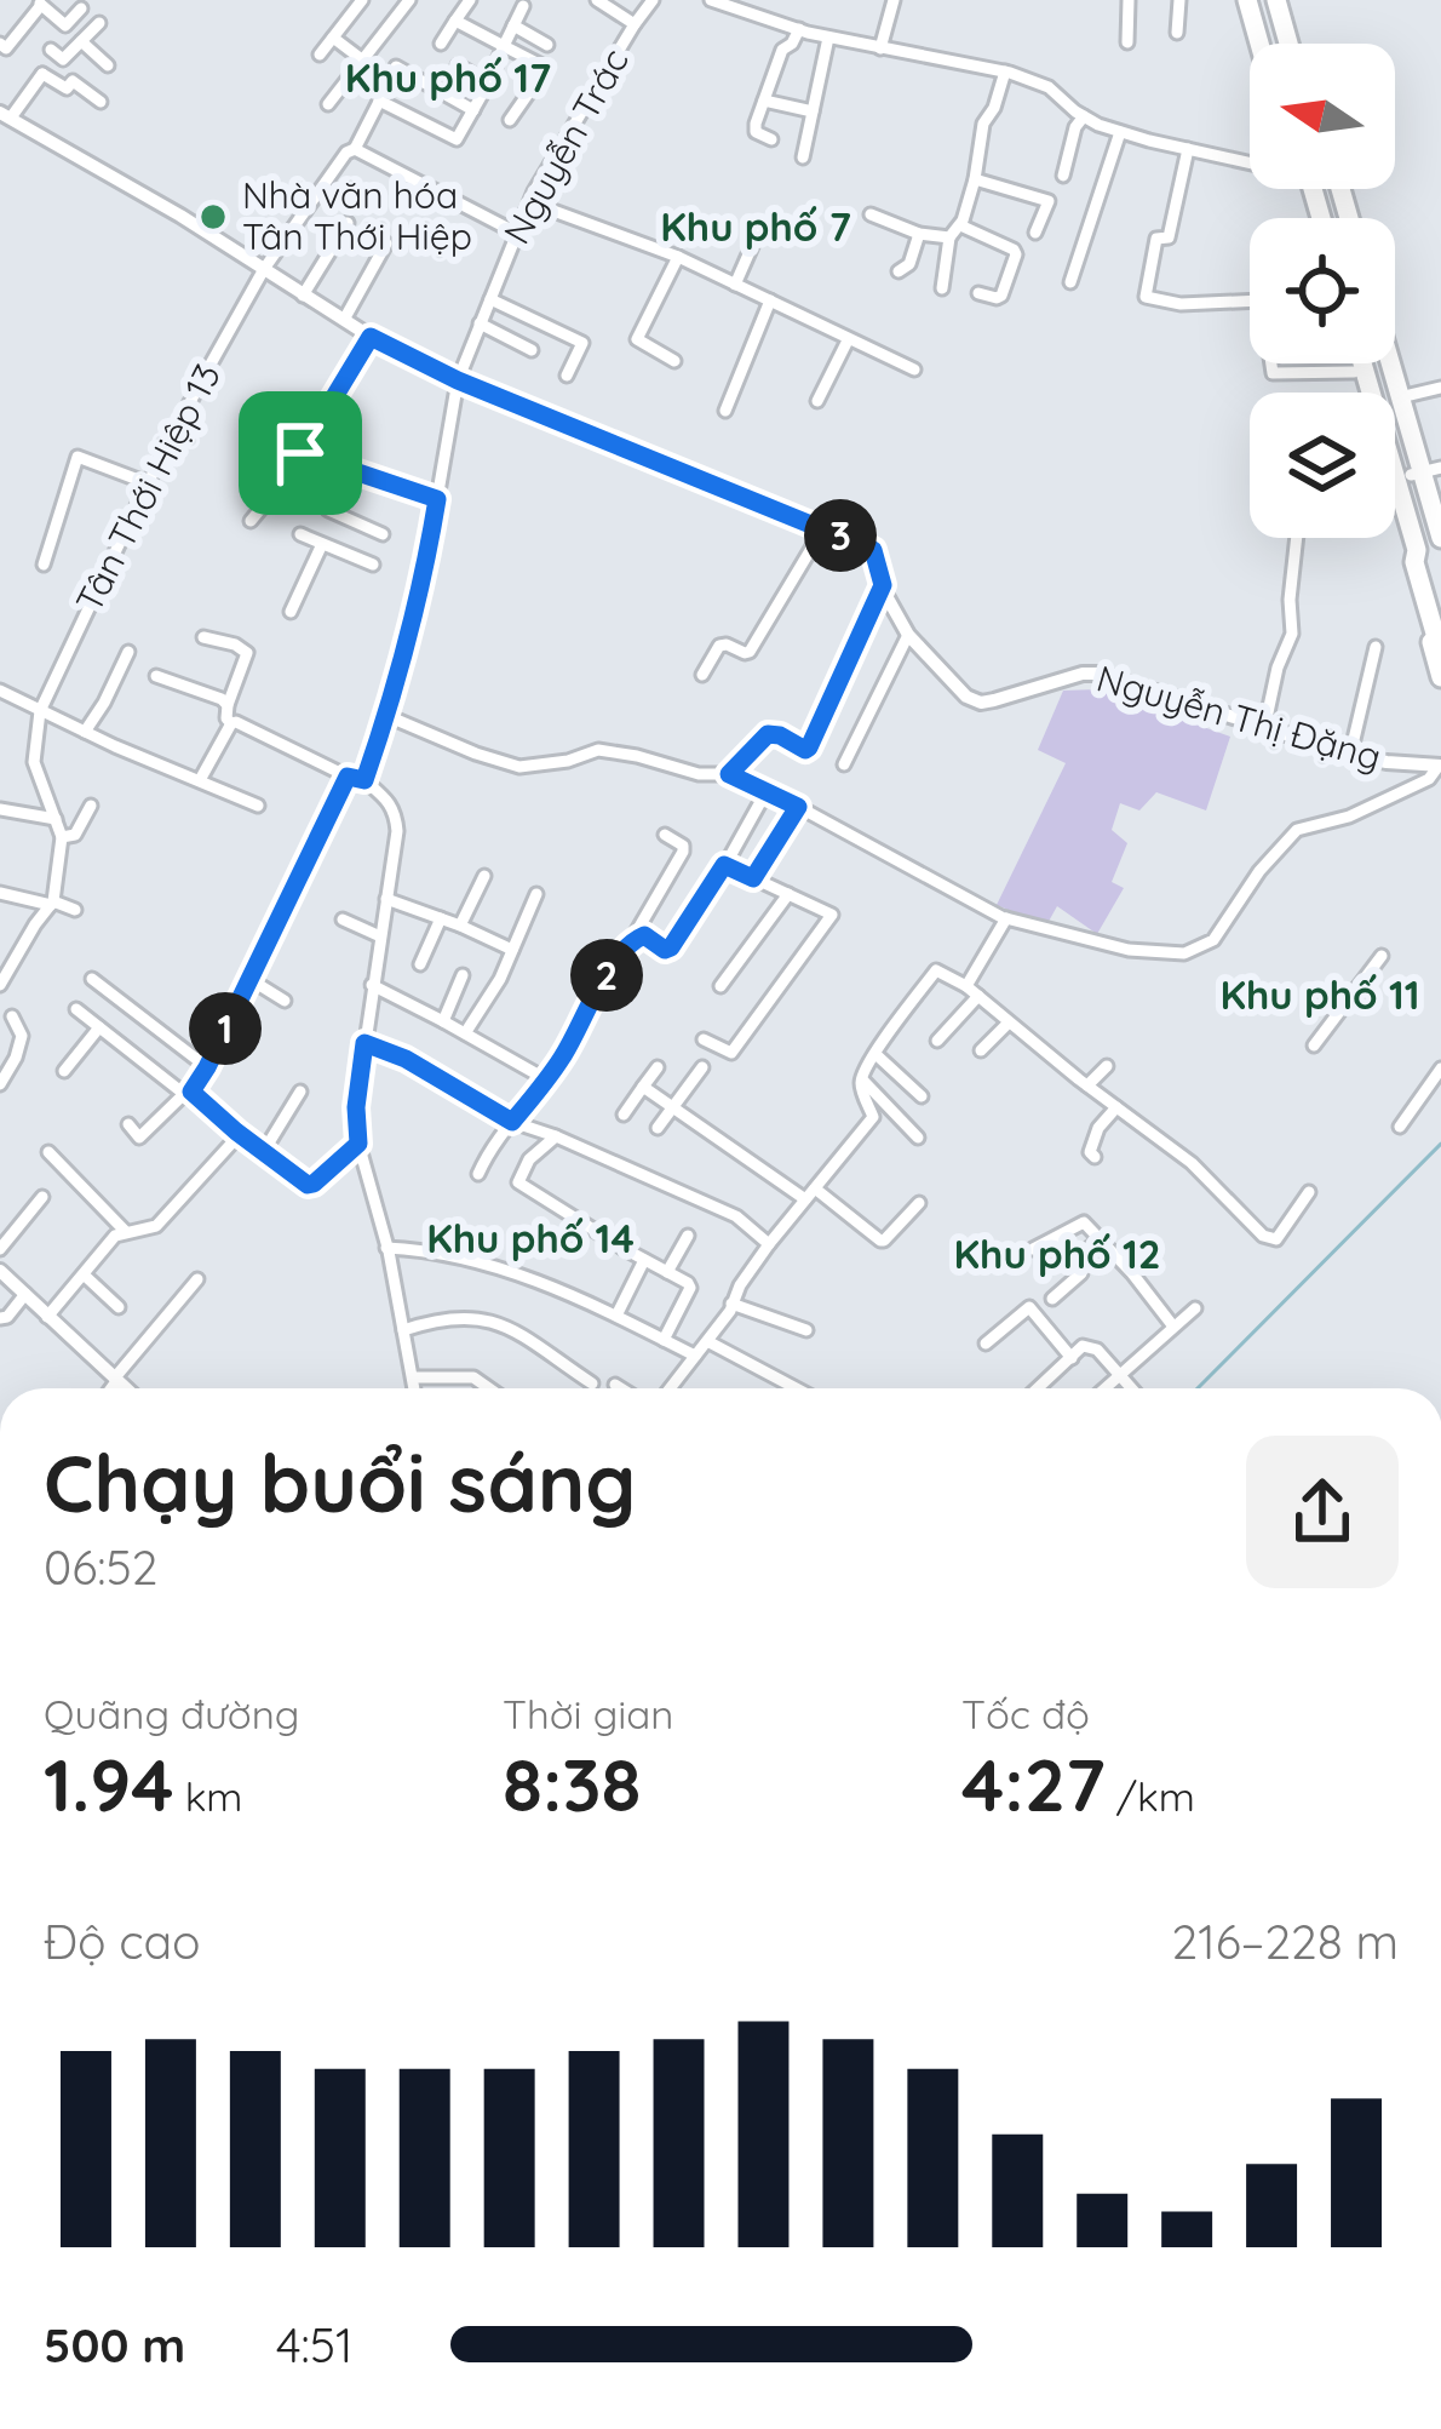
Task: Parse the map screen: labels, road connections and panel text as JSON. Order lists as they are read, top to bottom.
{
  "streets": {
    "street": ["Nguyễn Trác", "Tân Thới Hiệp 13", "Nguyễn Thị Đặng"]
  },
  "crossings": [
    ["Nguyễn Trác", "Nguyễn Thị Đặng"],
    ["Tân Thới Hiệp 13", "Nguyễn Thị Đặng"]
  ],
  "districts": [
    "Khu phố 17",
    "Khu phố 7",
    "Khu phố 11",
    "Khu phố 14",
    "Khu phố 12"
  ],
  "places": ["Nhà văn hóa Tân Thới Hiệp"],
  "north": "left",
  "page": {
    "pins": ["3", "2", "1"],
    "heading": ["Chạy buổi sáng", "06:52"],
    "stats": [
      ["Quãng đường", "1.94 km"],
      ["Thời gian", "8:38"],
      ["Tốc độ", "4:27 /km"]
    ],
    "chart": ["Độ cao", "216–228 m"],
    "list": [
      {
        "name": "500 m",
        "note": "4:51"
      }
    ]
  }
}
